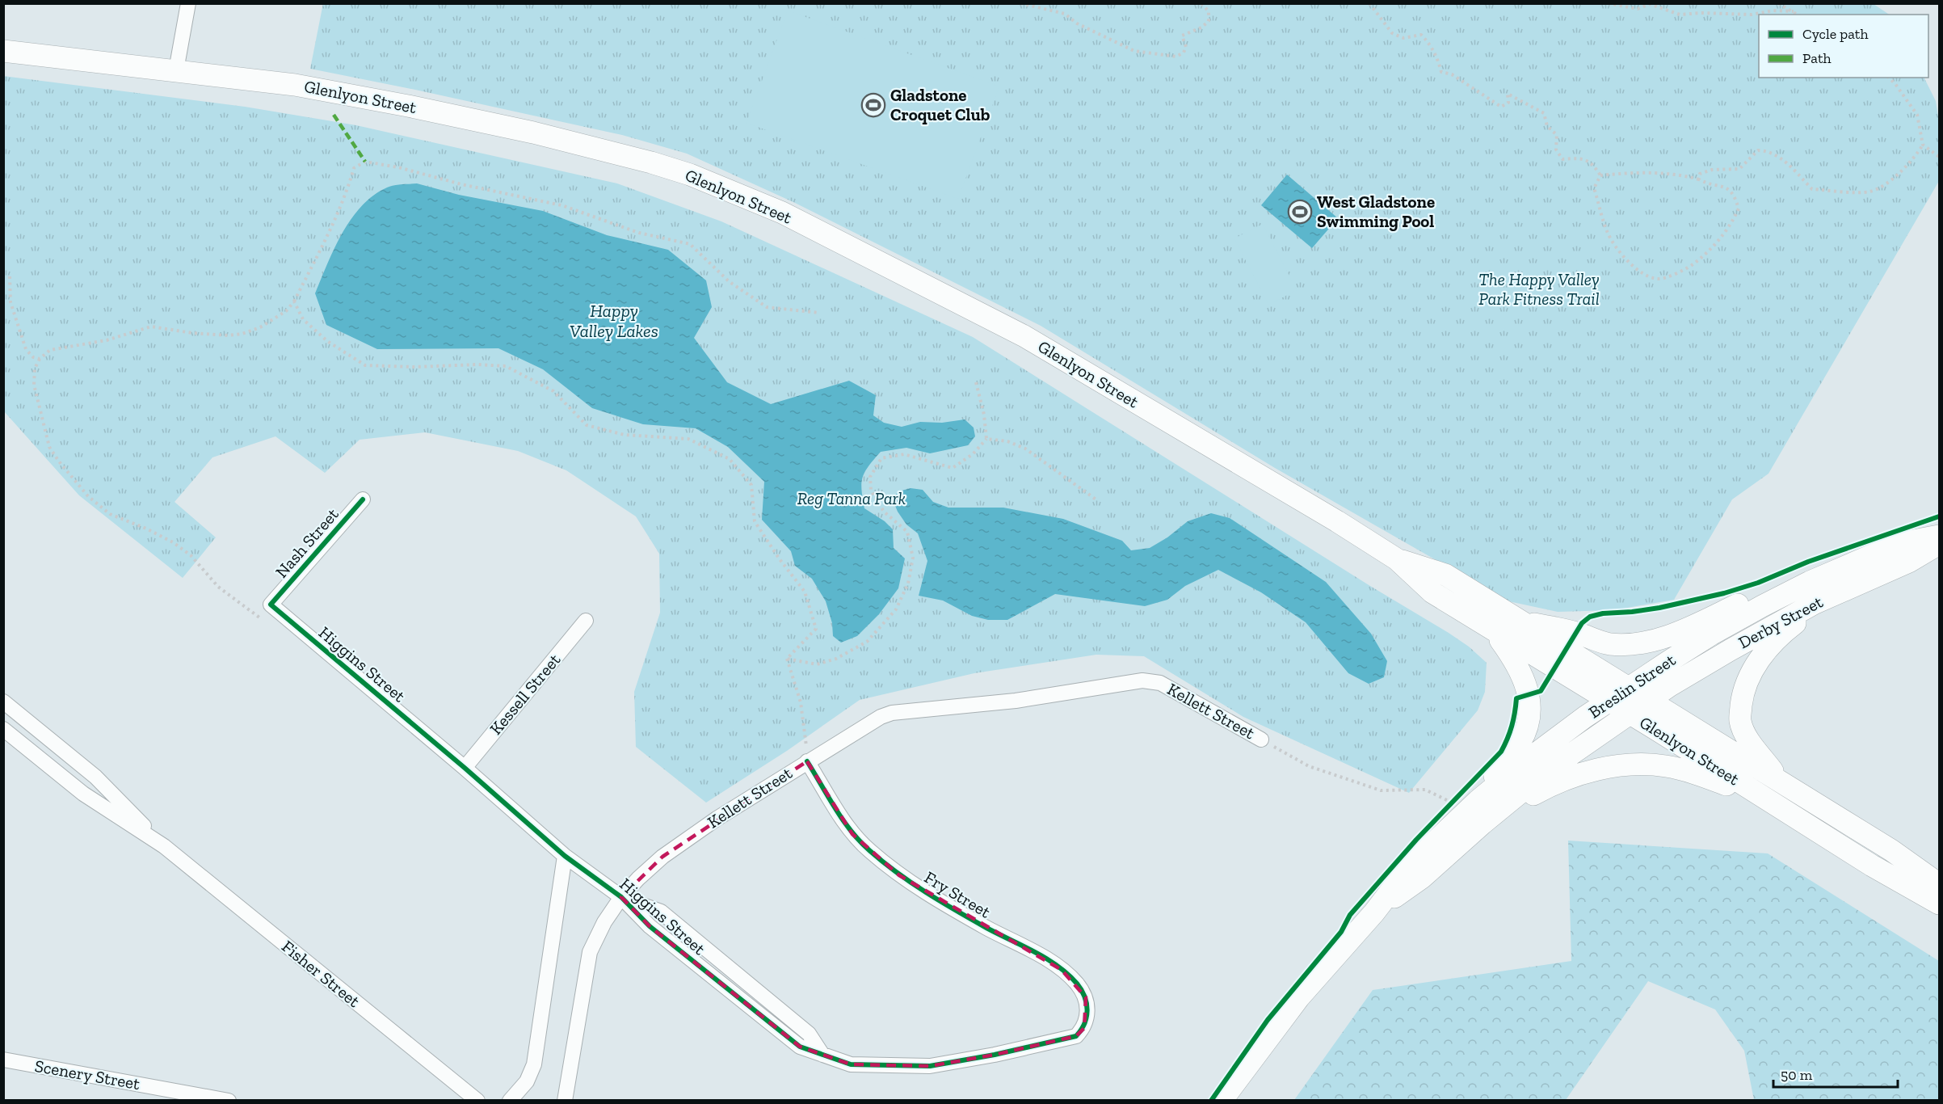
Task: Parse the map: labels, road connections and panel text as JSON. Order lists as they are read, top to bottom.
{
  "streets": {
    "main road": ["Glenlyon Street", "Derby Street", "Breslin Street"],
    "street": [
      "Nash Street",
      "Higgins Street",
      "Kessell Street",
      "Kellett Street",
      "Fry Street",
      "Fisher Street",
      "Scenery Street"
    ]
  },
  "crossings": [
    ["Glenlyon Street", "Derby Street"],
    ["Glenlyon Street", "Breslin Street"],
    ["Nash Street", "Higgins Street"],
    ["Derby Street", "Breslin Street"],
    ["Higgins Street", "Kessell Street"],
    ["Higgins Street", "Kellett Street"],
    ["Higgins Street", "Fry Street"],
    ["Kellett Street", "Fry Street"]
  ],
  "water": ["Happy Valley Lakes"],
  "parks": ["The Happy Valley Park Fitness Trail", "Reg Tanna Park"],
  "places": {
    "sports": ["Gladstone Croquet Club", "West Gladstone Swimming Pool"]
  },
  "legend": ["Cycle path", "Path"],
  "scale_bar": "50 m"
}
